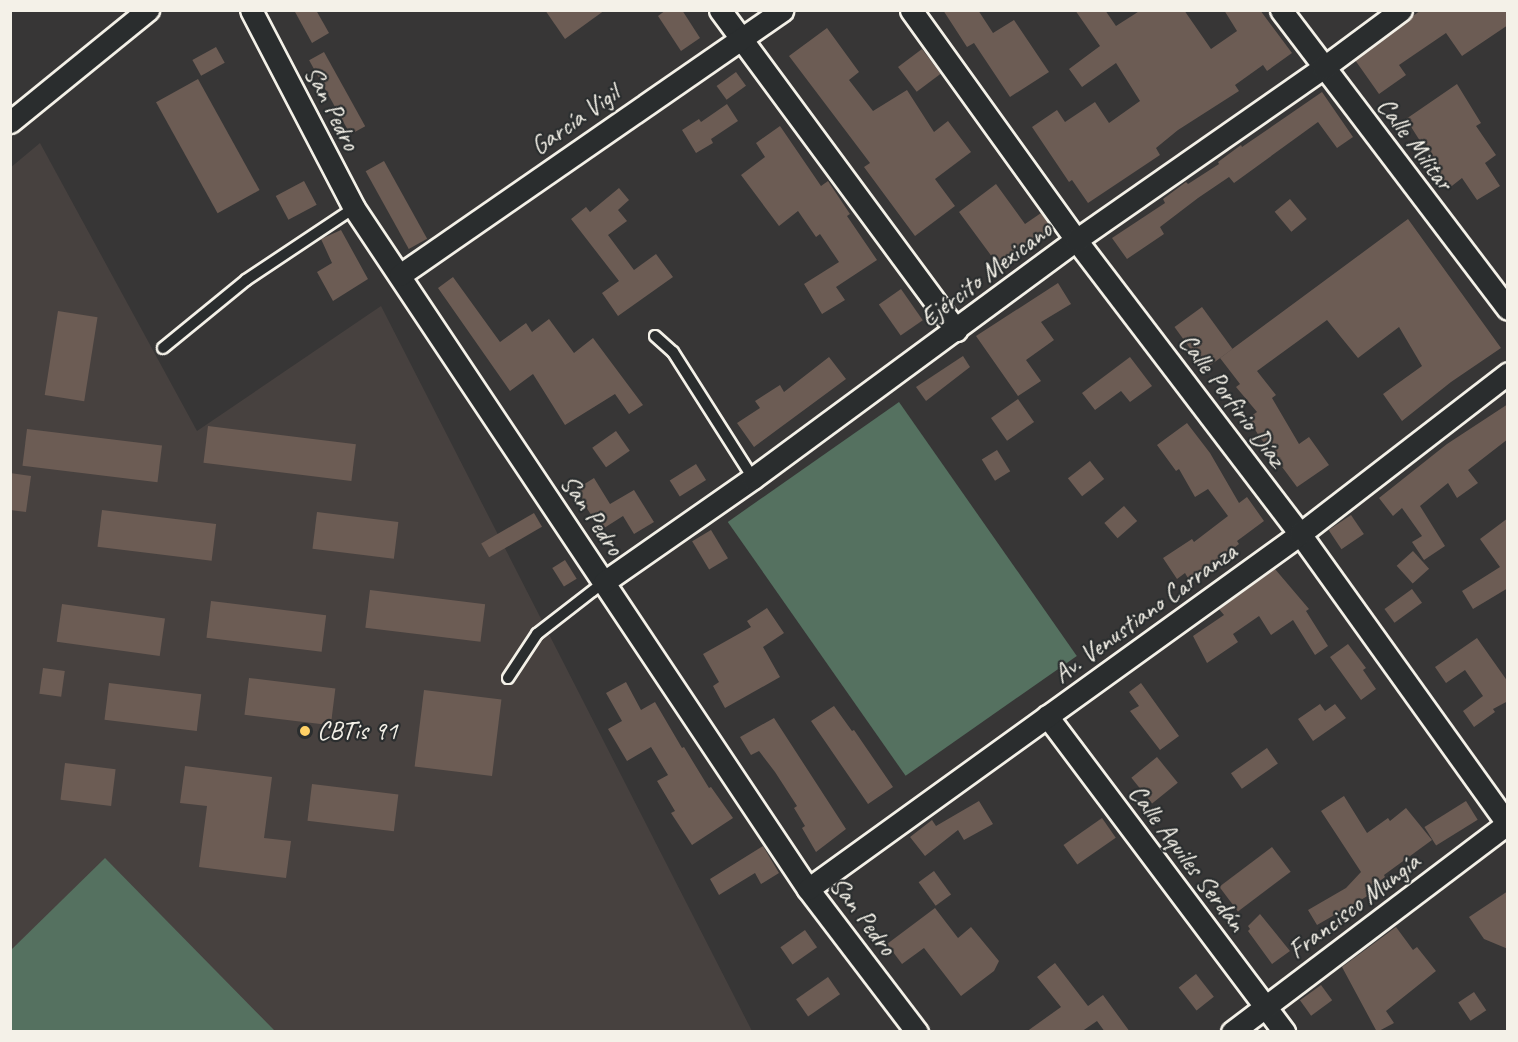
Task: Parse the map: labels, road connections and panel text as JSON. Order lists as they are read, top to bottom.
{
  "streets": {
    "street": [
      "San Pedro",
      "García Vigil",
      "Calle Militar",
      "Ejército Mexicano",
      "Calle Porfirio Díaz",
      "Av. Venustiano Carranza",
      "Calle Aquiles Serdán",
      "Francisco Mungía"
    ]
  },
  "crossings": [
    ["San Pedro", "García Vigil"],
    ["San Pedro", "Ejército Mexicano"],
    ["San Pedro", "Av. Venustiano Carranza"],
    ["Calle Militar", "Ejército Mexicano"],
    ["Ejército Mexicano", "Calle Porfirio Díaz"],
    ["Calle Porfirio Díaz", "Av. Venustiano Carranza"],
    ["Calle Porfirio Díaz", "Francisco Mungía"],
    ["Av. Venustiano Carranza", "Calle Aquiles Serdán"],
    ["Calle Aquiles Serdán", "Francisco Mungía"]
  ],
  "places": ["CBTis 91"]
}
